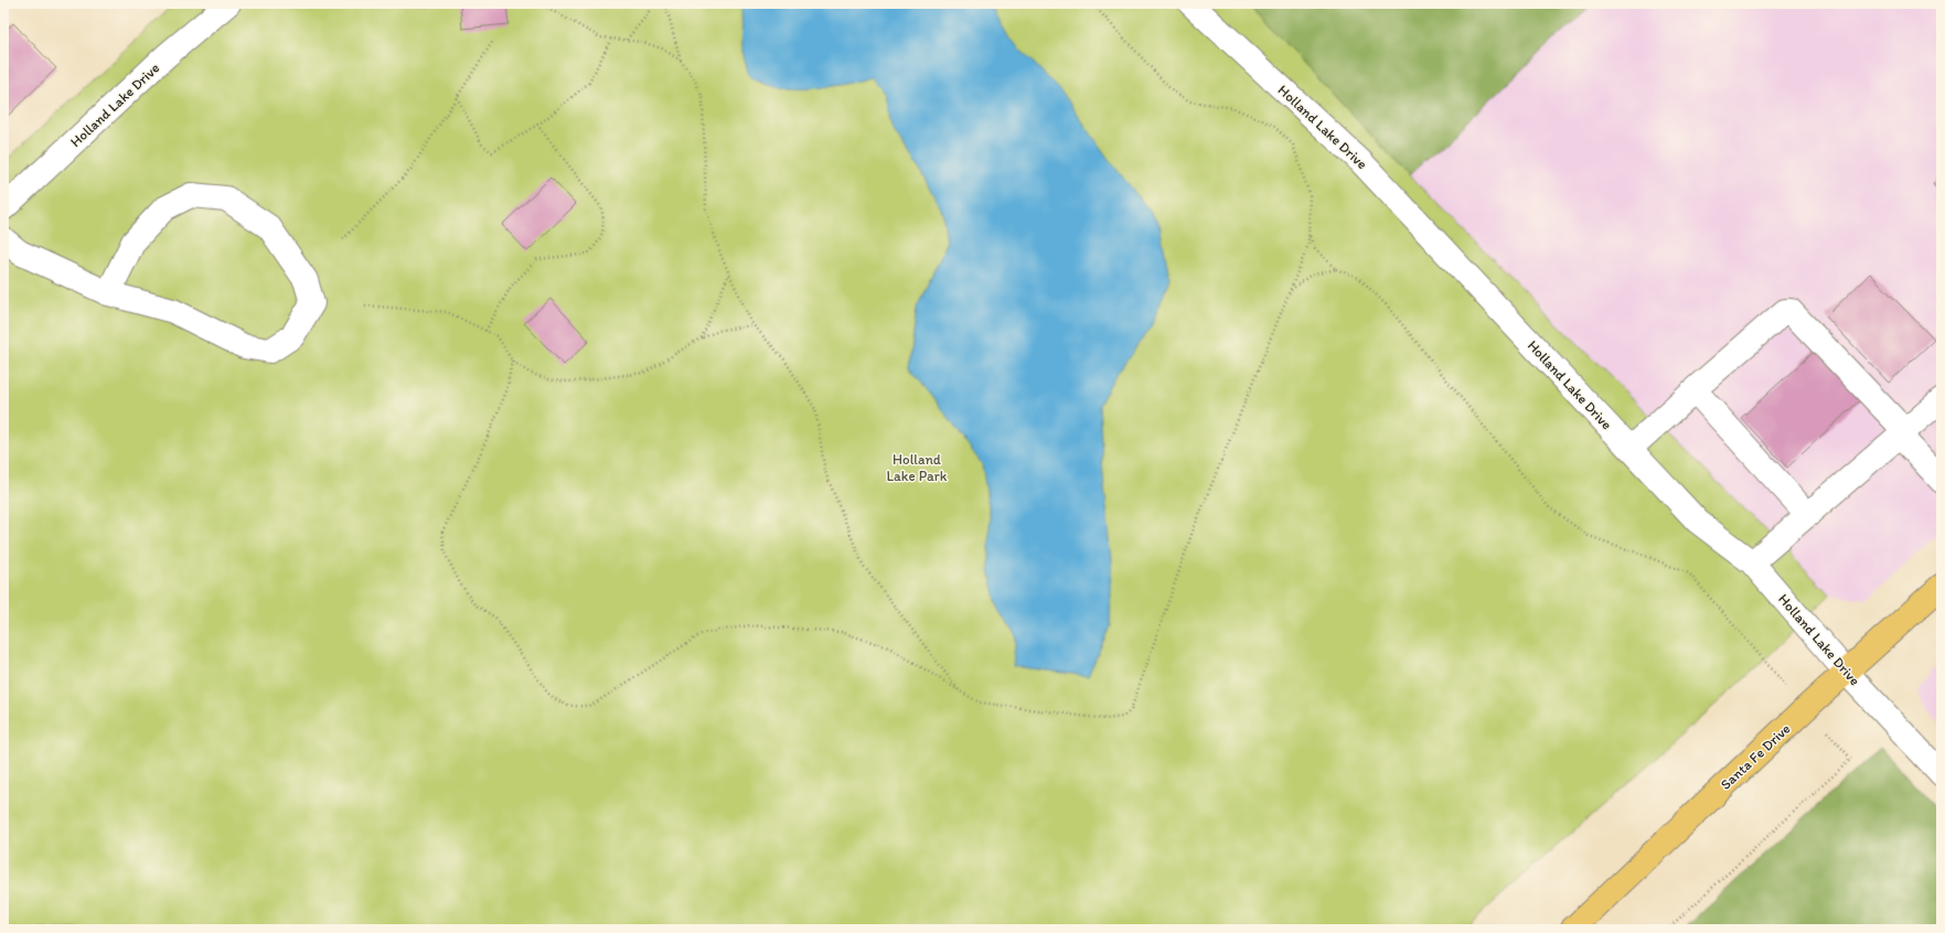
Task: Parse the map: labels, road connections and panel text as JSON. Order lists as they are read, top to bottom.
{
  "streets": {
    "main road": ["Santa Fe Drive"],
    "street": ["Holland Lake Drive"]
  },
  "crossings": [
    ["Holland Lake Drive", "Santa Fe Drive"]
  ],
  "parks": ["Holland Lake Park"]
}
